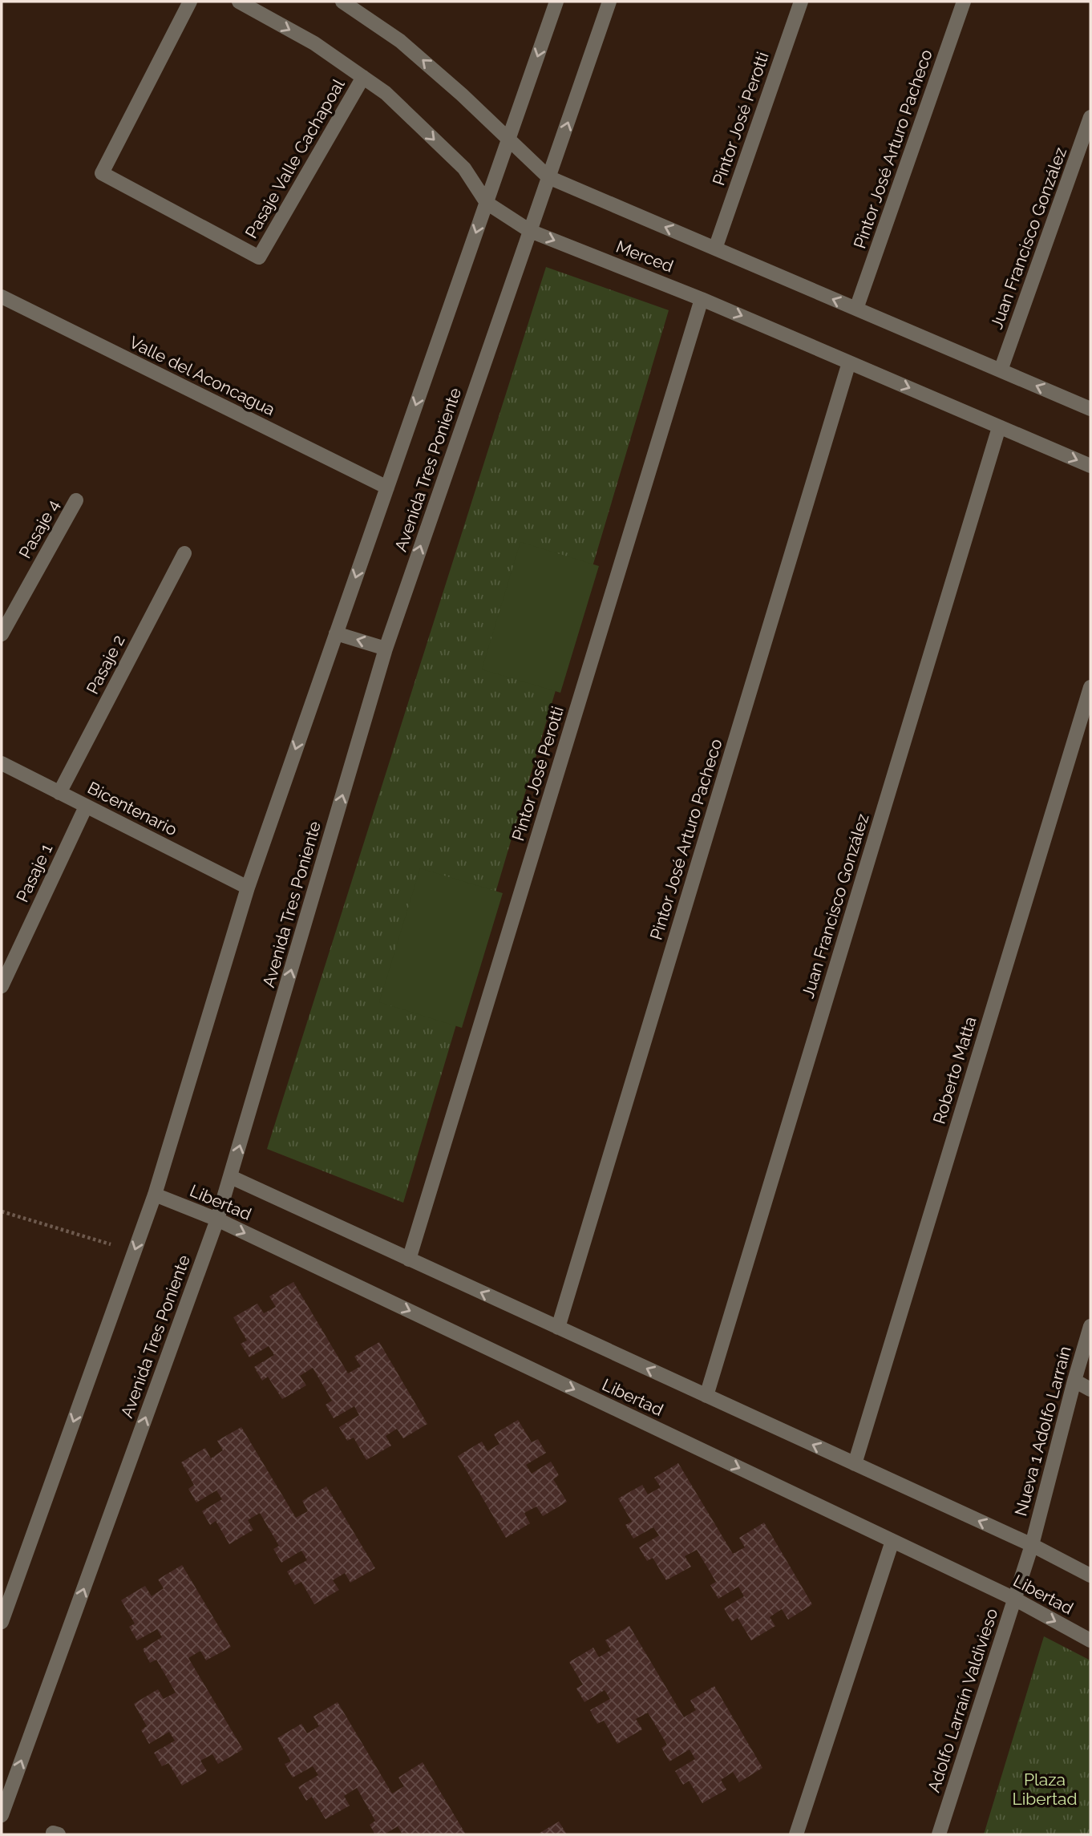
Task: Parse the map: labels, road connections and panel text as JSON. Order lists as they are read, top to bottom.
{
  "streets": {
    "street": [
      "Pintor José Perotti",
      "Pintor José Arturo Pacheco",
      "Pasaje Valle Cachapoal",
      "Juan Francisco González",
      "Merced",
      "Valle del Aconcagua",
      "Avenida Tres Poniente",
      "Pasaje 4",
      "Pasaje 2",
      "Bicentenario",
      "Pasaje 1",
      "Roberto Matta",
      "Libertad",
      "Nueva 1 Adolfo Larraín",
      "Adolfo Larraín Valdivieso"
    ]
  },
  "crossings": [
    ["Pintor José Perotti", "Merced"],
    ["Pintor José Perotti", "Libertad"],
    ["Pintor José Arturo Pacheco", "Merced"],
    ["Pintor José Arturo Pacheco", "Libertad"],
    ["Pasaje Valle Cachapoal", "Merced"],
    ["Juan Francisco González", "Merced"],
    ["Juan Francisco González", "Libertad"],
    ["Merced", "Avenida Tres Poniente"],
    ["Valle del Aconcagua", "Avenida Tres Poniente"],
    ["Avenida Tres Poniente", "Bicentenario"],
    ["Avenida Tres Poniente", "Libertad"],
    ["Pasaje 2", "Bicentenario"],
    ["Bicentenario", "Pasaje 1"],
    ["Roberto Matta", "Libertad"],
    ["Libertad", "Nueva 1 Adolfo Larraín"],
    ["Libertad", "Adolfo Larraín Valdivieso"],
    ["Nueva 1 Adolfo Larraín", "Adolfo Larraín Valdivieso"]
  ],
  "parks": ["Plaza Libertad"]
}
